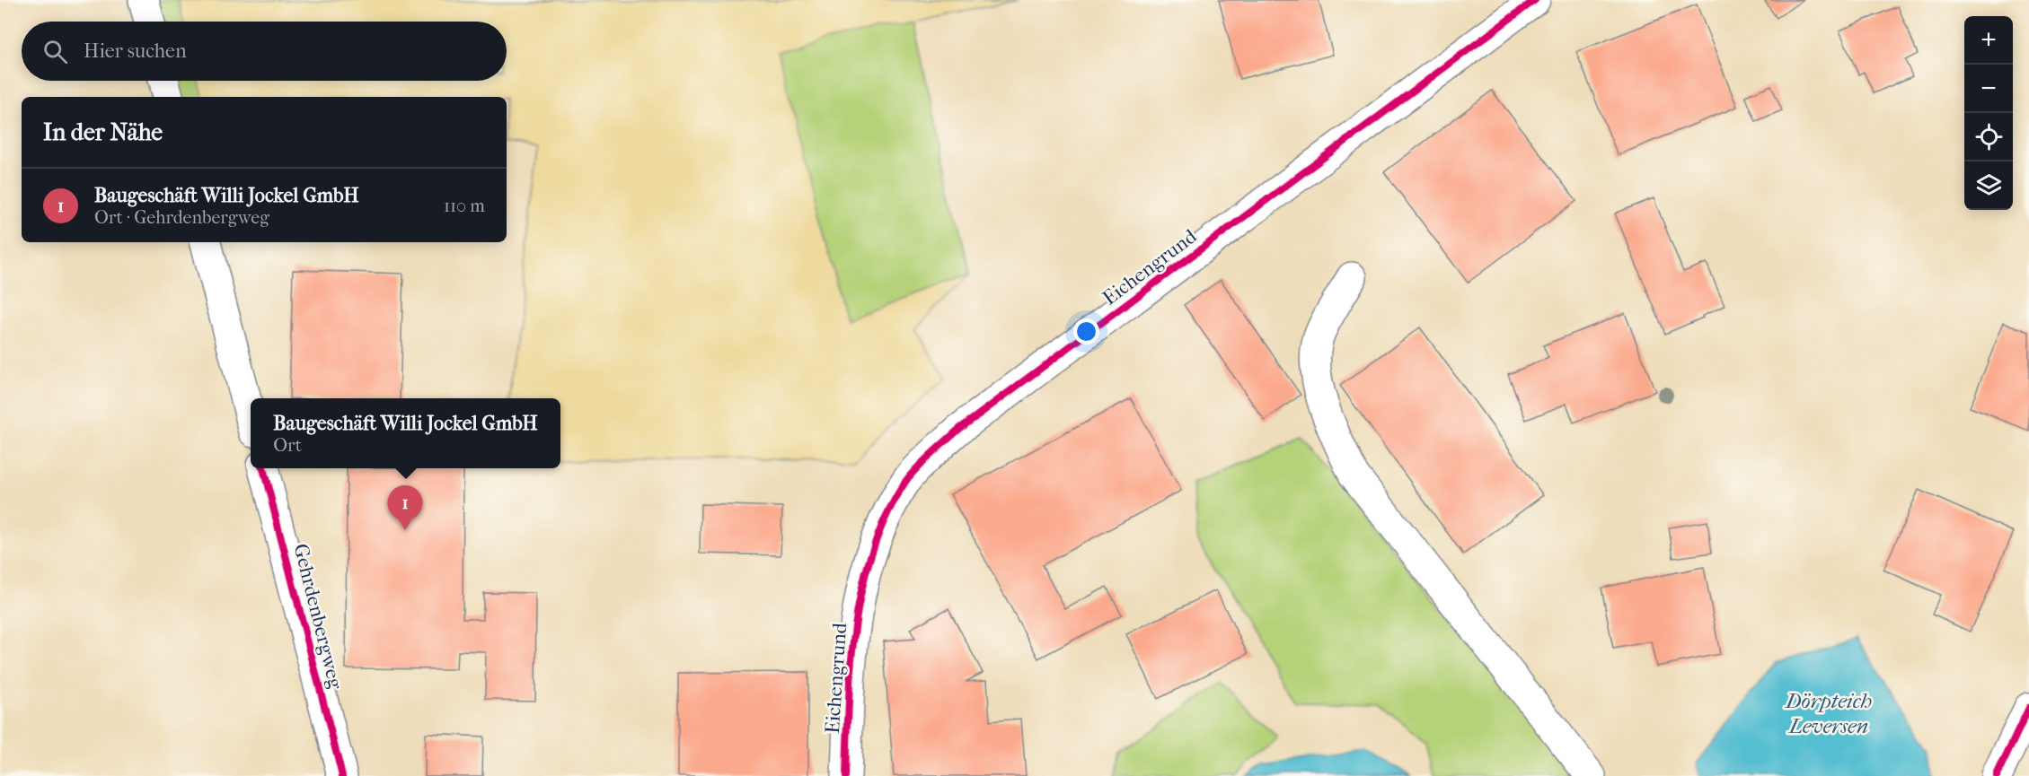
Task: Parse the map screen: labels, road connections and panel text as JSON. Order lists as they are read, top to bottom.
{
  "streets": {
    "street": ["Eichengrund", "Gehrdenbergweg"]
  },
  "water": ["Dörpteich Leversen"],
  "page": {
    "map_buttons": ["+", "−"],
    "search": "Hier suchen",
    "heading": "In der Nähe",
    "list": [
      {
        "mark": "1",
        "name": "Baugeschäft Willi Jockel GmbH",
        "note": "Ort · Gehrdenbergweg",
        "value": "110 m"
      }
    ],
    "popup": ["Baugeschäft Willi Jockel GmbH", "Ort"],
    "pins": "1"
  }
}
